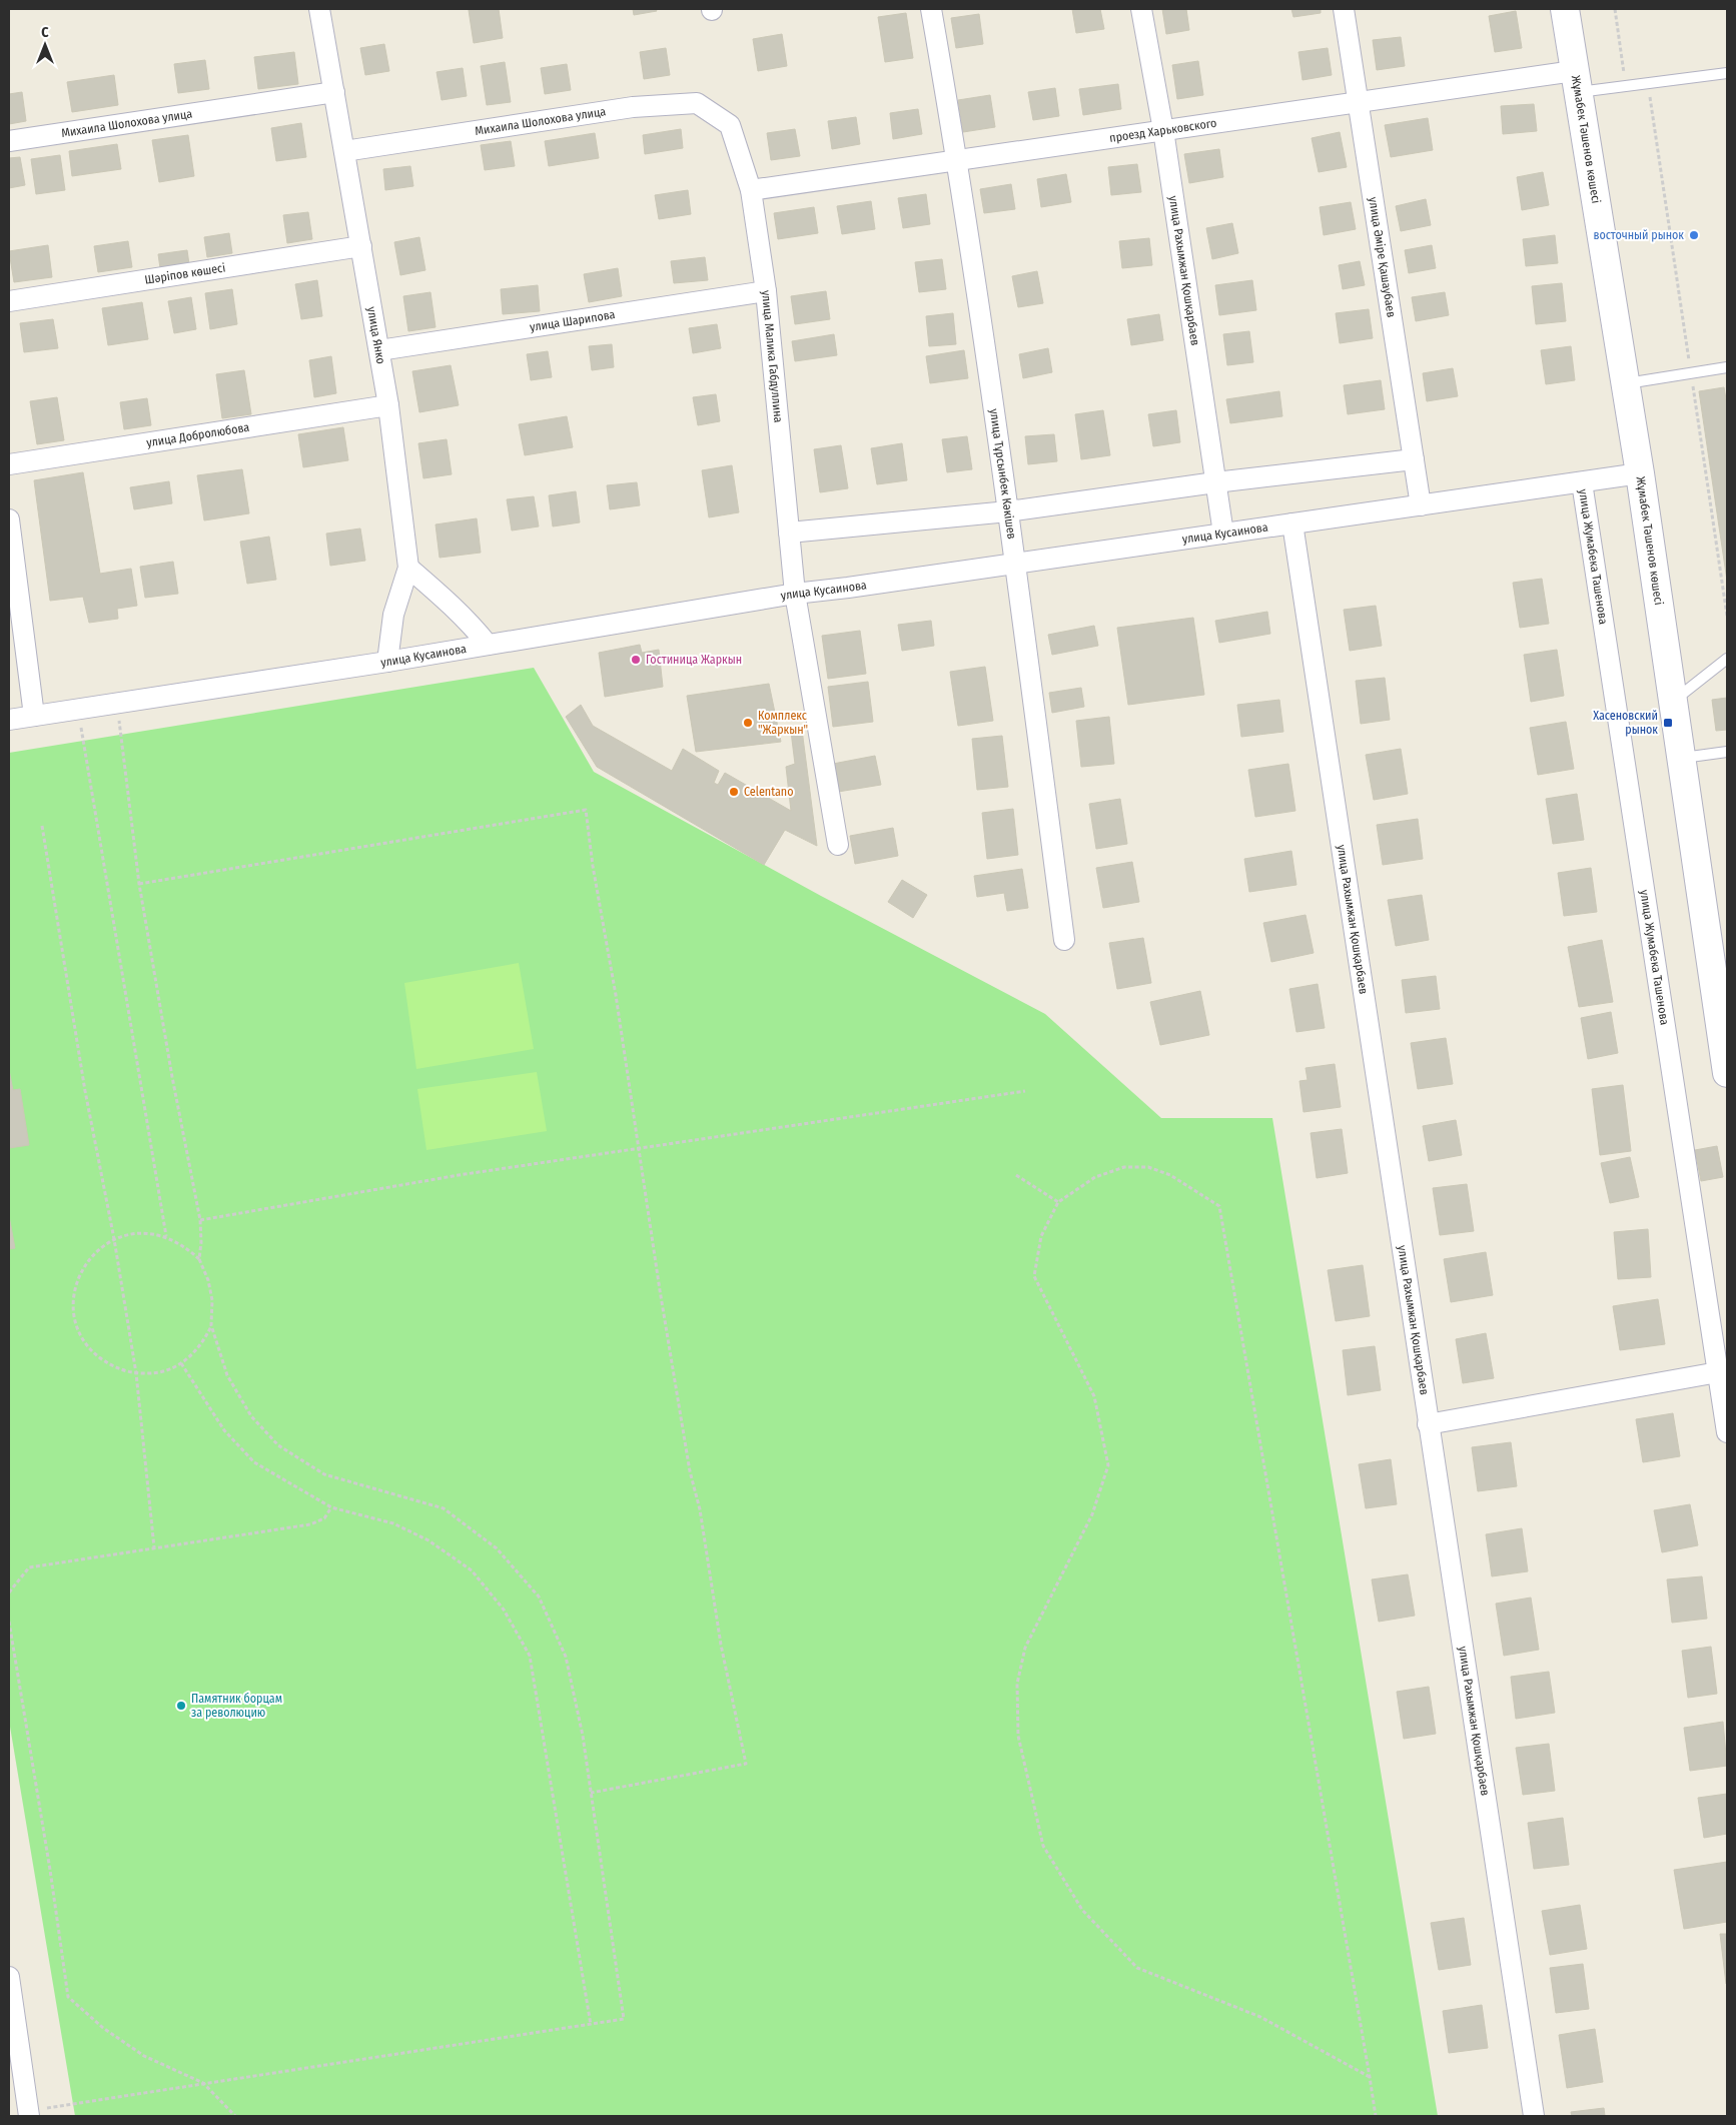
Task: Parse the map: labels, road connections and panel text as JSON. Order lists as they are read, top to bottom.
{
  "streets": {
    "main road": ["Жұмабек Тәшенов көшесі"],
    "street": [
      "Михаила Шолохова улица",
      "проезд Харьковского",
      "улица Әміре Қашаубаев",
      "улица Рахымжан Қошқарбаев",
      "Шәріпов көшесі",
      "улица Шарипова",
      "улица Янко",
      "улица Малика Габдуллина",
      "улица Добролюбова",
      "улица Тұрсынбек Кәкішев",
      "улица Кусаинова",
      "улица Жумабека Ташенова"
    ]
  },
  "crossings": [
    ["Михаила Шолохова улица", "улица Янко"],
    ["Михаила Шолохова улица", "улица Малика Габдуллина"],
    ["проезд Харьковского", "Жұмабек Тәшенов көшесі"],
    ["проезд Харьковского", "улица Әміре Қашаубаев"],
    ["проезд Харьковского", "улица Рахымжан Қошқарбаев"],
    ["проезд Харьковского", "улица Малика Габдуллина"],
    ["проезд Харьковского", "улица Тұрсынбек Кәкішев"],
    ["Жұмабек Тәшенов көшесі", "улица Кусаинова"],
    ["улица Әміре Қашаубаев", "улица Кусаинова"],
    ["улица Рахымжан Қошқарбаев", "улица Кусаинова"],
    ["Шәріпов көшесі", "улица Янко"],
    ["улица Шарипова", "улица Янко"],
    ["улица Шарипова", "улица Малика Габдуллина"],
    ["улица Янко", "улица Добролюбова"],
    ["улица Янко", "улица Кусаинова"],
    ["улица Малика Габдуллина", "улица Кусаинова"],
    ["улица Тұрсынбек Кәкішев", "улица Кусаинова"],
    ["улица Кусаинова", "улица Жумабека Ташенова"]
  ],
  "places": {
    "other": [
      "восточный рынок",
      "Гостиница Жаркын",
      "Комплекс \"Жаркын\"",
      "Celentano",
      "Памятник борцам за революцию"
    ],
    "transit": ["Хасеновский рынок"]
  },
  "north": "top"
}
